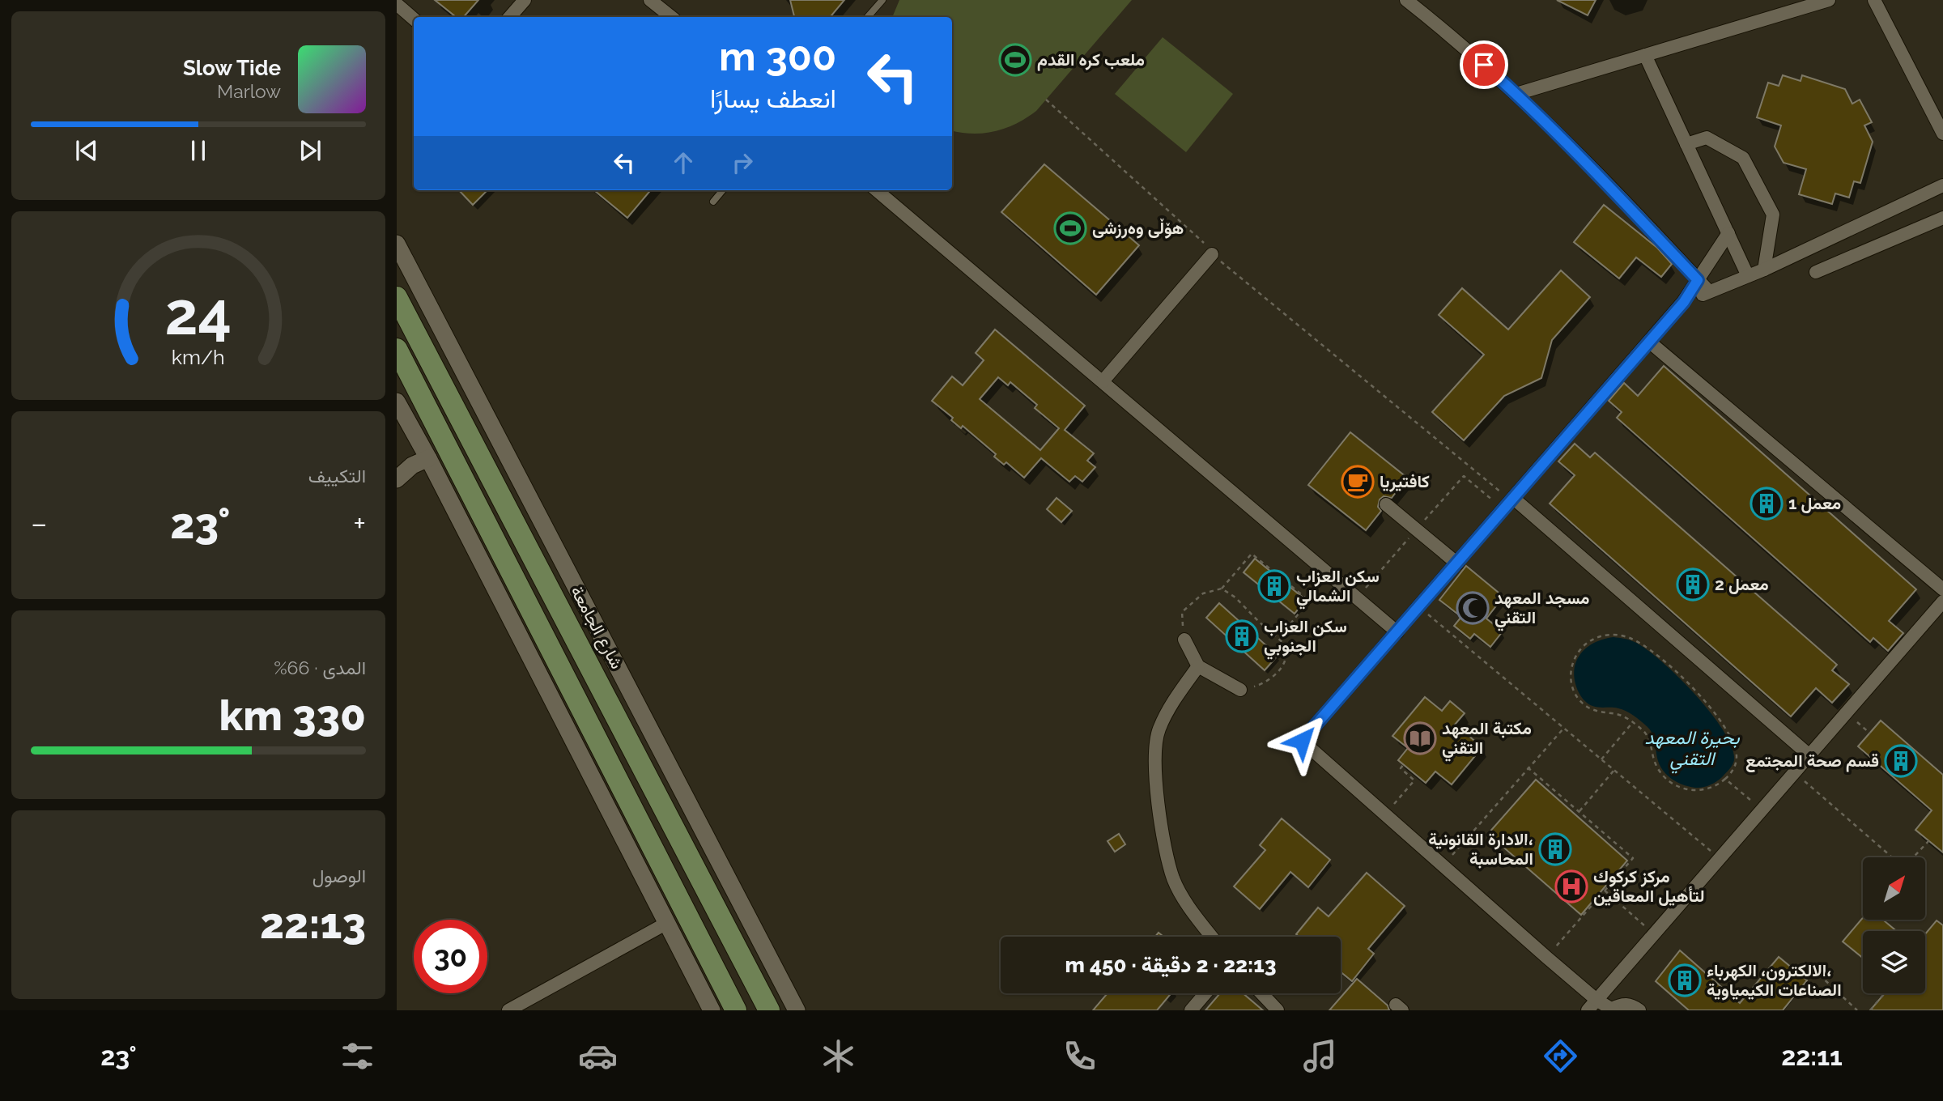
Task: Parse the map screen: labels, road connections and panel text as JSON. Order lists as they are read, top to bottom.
{
  "streets": {
    "street": ["شارع الجامعة"]
  },
  "water": ["بحيرة المعهد التقني"],
  "places": {
    "sports": ["ملعب كره القدم", "هۆڵی وەرزشی"],
    "cafe": ["کافتیریا"],
    "building": [
      "معمل 1",
      "معمل 2",
      "سكن العزاب الشمالي",
      "سكن العزاب الجنوبي",
      "قسم صحة المجتمع",
      "الادارة القانونية، المحاسبة",
      "الالكترون، الكهرباء، الصناعات الكيمياوية"
    ],
    "mosque": ["مسجد المعهد التقني"],
    "library": ["مكتبة المعهد التقني"],
    "hospital": ["مركز كركوك لتأهيل المعاقين"]
  },
  "north": "top right",
  "page": {
    "turn": ["300 m", "انعطف يسارًا"],
    "song": ["Slow Tide", "Marlow"],
    "tile": [
      "التكييف",
      ["المدى · 66%", "330 km"],
      ["الوصول", "22:13"]
    ],
    "heat": ["−", "23°", "+"],
    "limit": "30",
    "trip": "22:13 · 2 دقيقة · 450 m",
    "tabs": ["22:11", "23°"],
    "gauge": ["24", "km/h"]
  }
}
